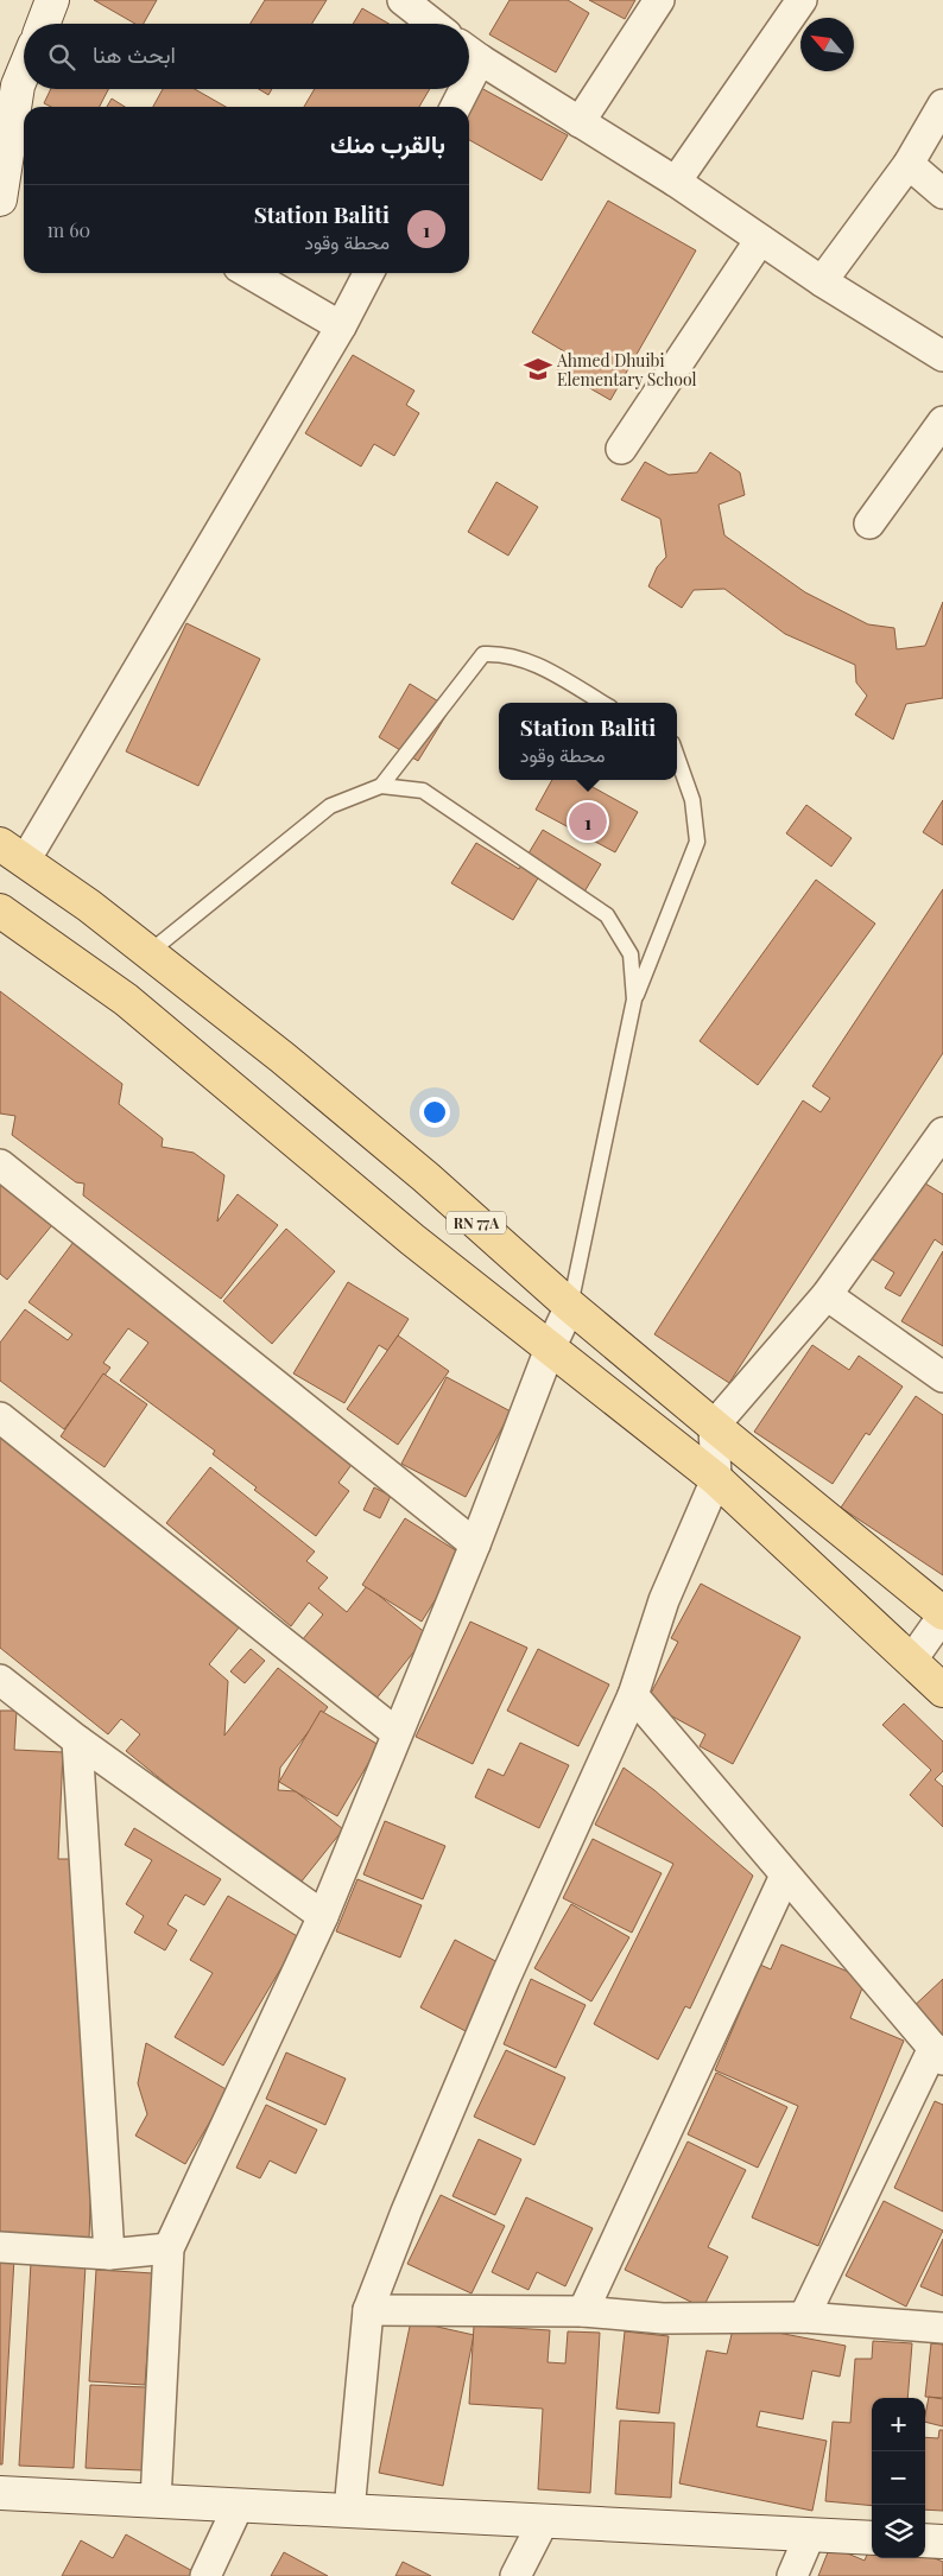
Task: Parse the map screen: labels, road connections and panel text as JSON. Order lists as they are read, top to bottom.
{
  "streets": {
    "main road": ["RN 77A"]
  },
  "places": {
    "school or university": ["Ahmed Dhuibi Elementary School"]
  },
  "north": "top left",
  "page": {
    "search": "ابحث هنا",
    "heading": "بالقرب منك",
    "list": [
      {
        "mark": "1",
        "name": "Station Baliti",
        "note": "محطة وقود",
        "value": "60 m"
      }
    ],
    "popup": ["Station Baliti", "محطة وقود"],
    "pins": "1",
    "map_buttons": ["+", "−"]
  }
}
